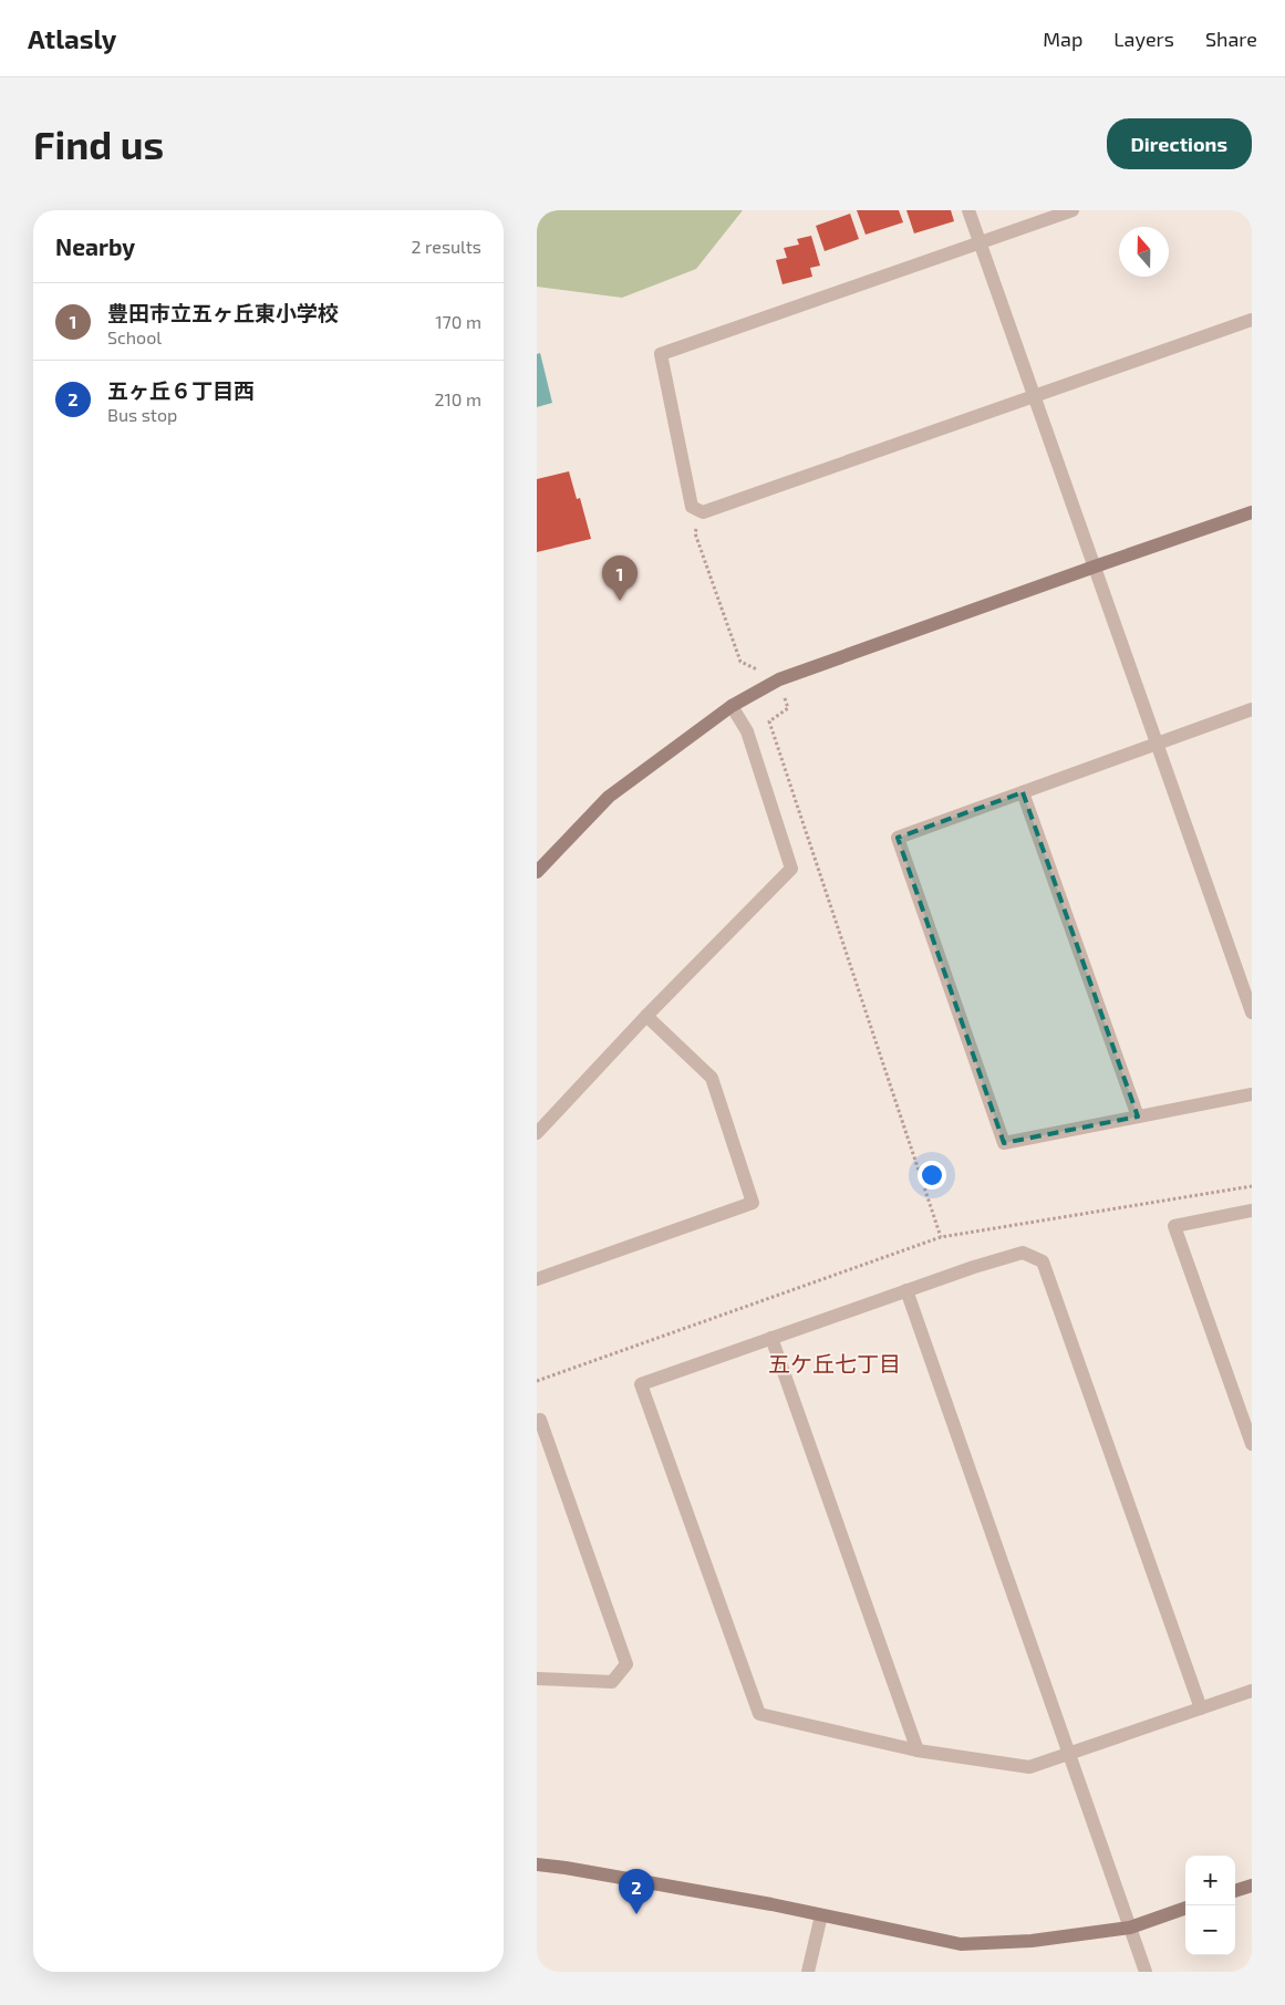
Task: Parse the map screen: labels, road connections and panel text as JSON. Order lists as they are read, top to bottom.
{
  "districts": ["五ケ丘七丁目"],
  "north": "top",
  "page": {
    "header": "Atlasly",
    "nav": ["Map", "Layers", "Share"],
    "buttons": "Directions",
    "title": "Find us",
    "heading": ["Nearby", "2 results"],
    "list": [
      {
        "mark": "1",
        "name": "豊田市立五ヶ丘東小学校",
        "note": "School",
        "value": "170 m"
      },
      {
        "mark": "2",
        "name": "五ヶ丘６丁目西",
        "note": "Bus stop",
        "value": "210 m"
      }
    ],
    "pins": ["1", "2"],
    "map_buttons": ["+", "−"]
  }
}
